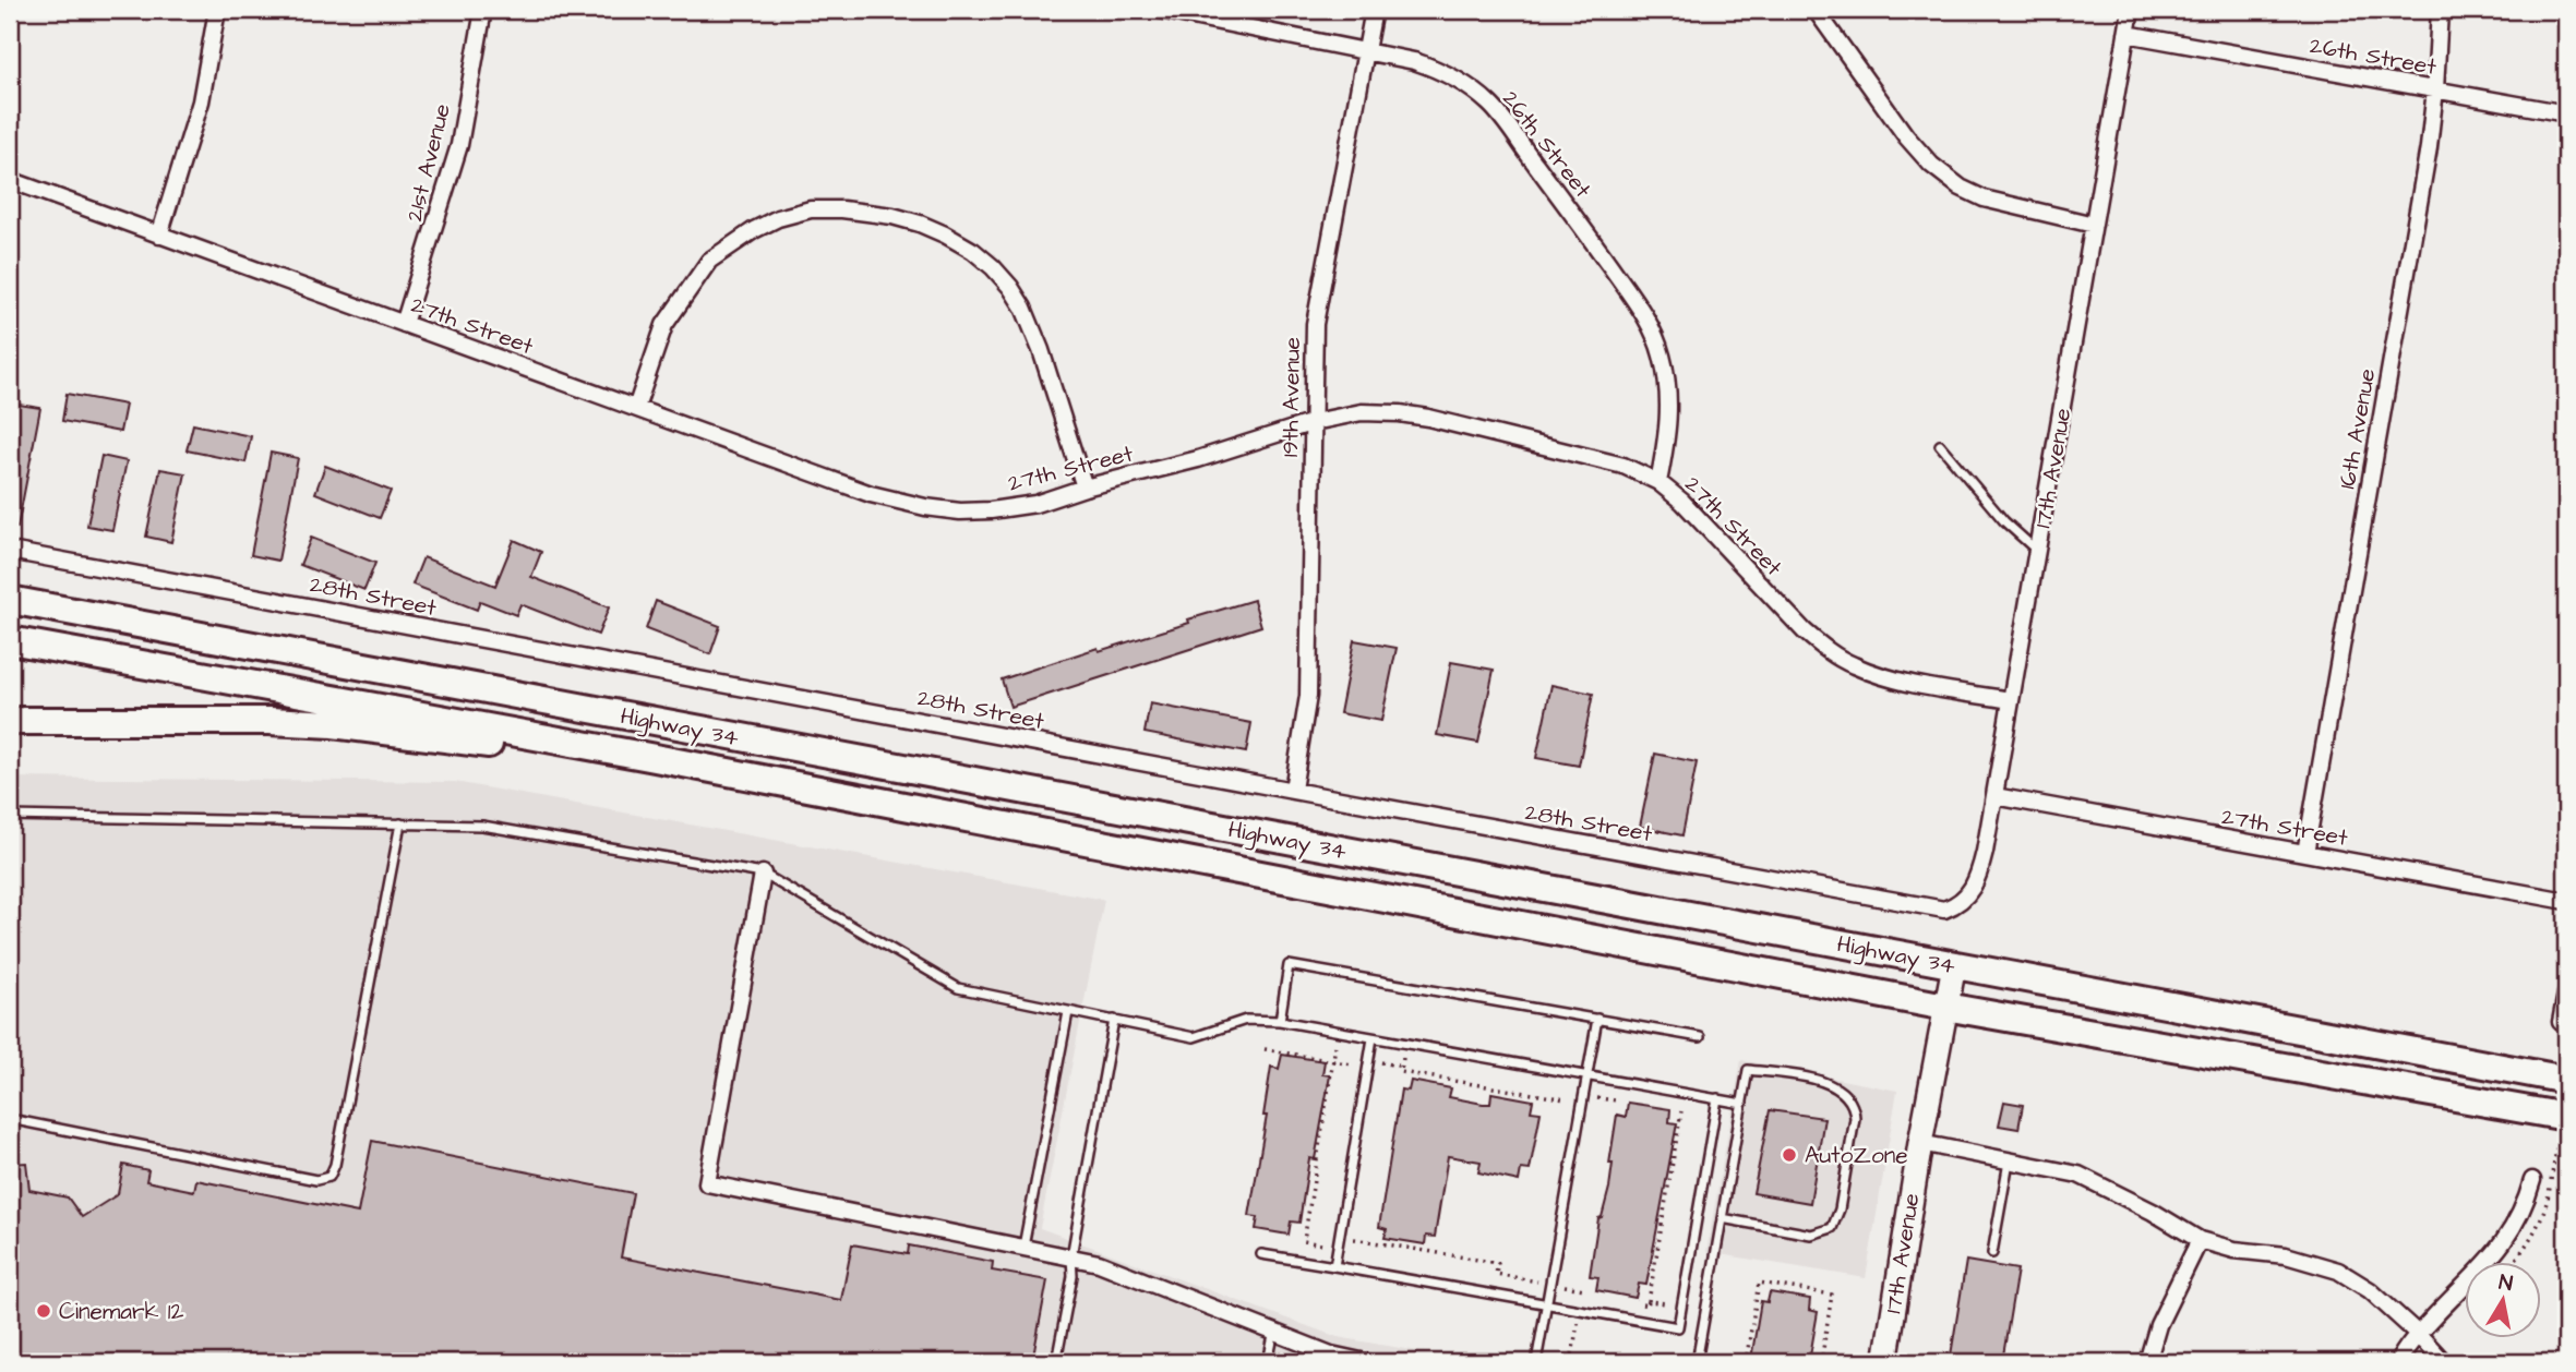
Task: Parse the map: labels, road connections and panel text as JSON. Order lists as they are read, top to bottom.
{
  "streets": {
    "highway": ["Highway 34"],
    "main road": ["17th Avenue"],
    "street": [
      "26th Street",
      "21st Avenue",
      "27th Street",
      "19th Avenue",
      "16th Avenue",
      "28th Street"
    ]
  },
  "crossings": [
    ["26th Street", "27th Street"],
    ["26th Street", "19th Avenue"],
    ["26th Street", "16th Avenue"],
    ["26th Street", "17th Avenue"],
    ["21st Avenue", "27th Street"],
    ["27th Street", "19th Avenue"],
    ["27th Street", "16th Avenue"],
    ["27th Street", "17th Avenue"],
    ["19th Avenue", "28th Street"],
    ["17th Avenue", "28th Street"],
    ["17th Avenue", "Highway 34"]
  ],
  "places": ["AutoZone", "Cinemark 12"],
  "north": "top"
}
